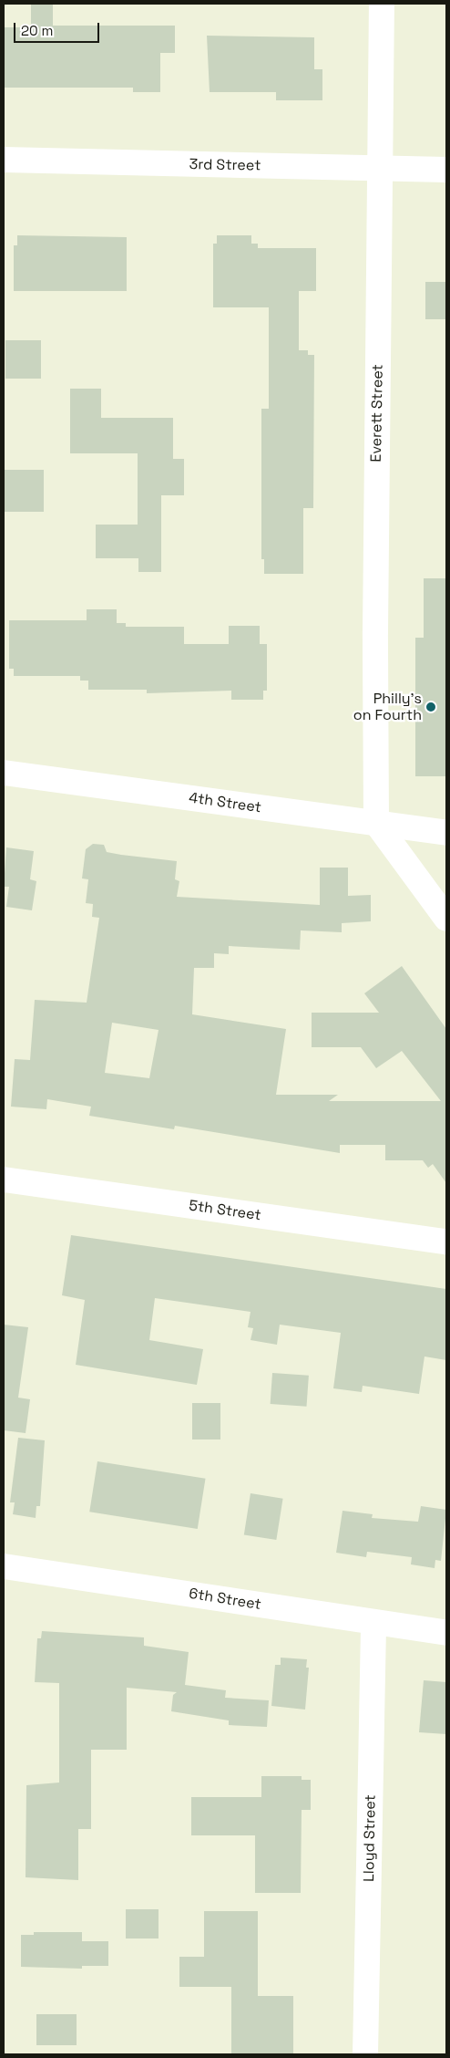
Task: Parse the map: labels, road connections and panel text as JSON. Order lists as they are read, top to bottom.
{
  "streets": {
    "street": [
      "3rd Street",
      "Everett Street",
      "4th Street",
      "5th Street",
      "6th Street",
      "Lloyd Street"
    ]
  },
  "crossings": [
    ["3rd Street", "Everett Street"],
    ["Everett Street", "4th Street"],
    ["6th Street", "Lloyd Street"]
  ],
  "places": ["Philly's on Fourth"],
  "scale_bar": "20 m"
}
